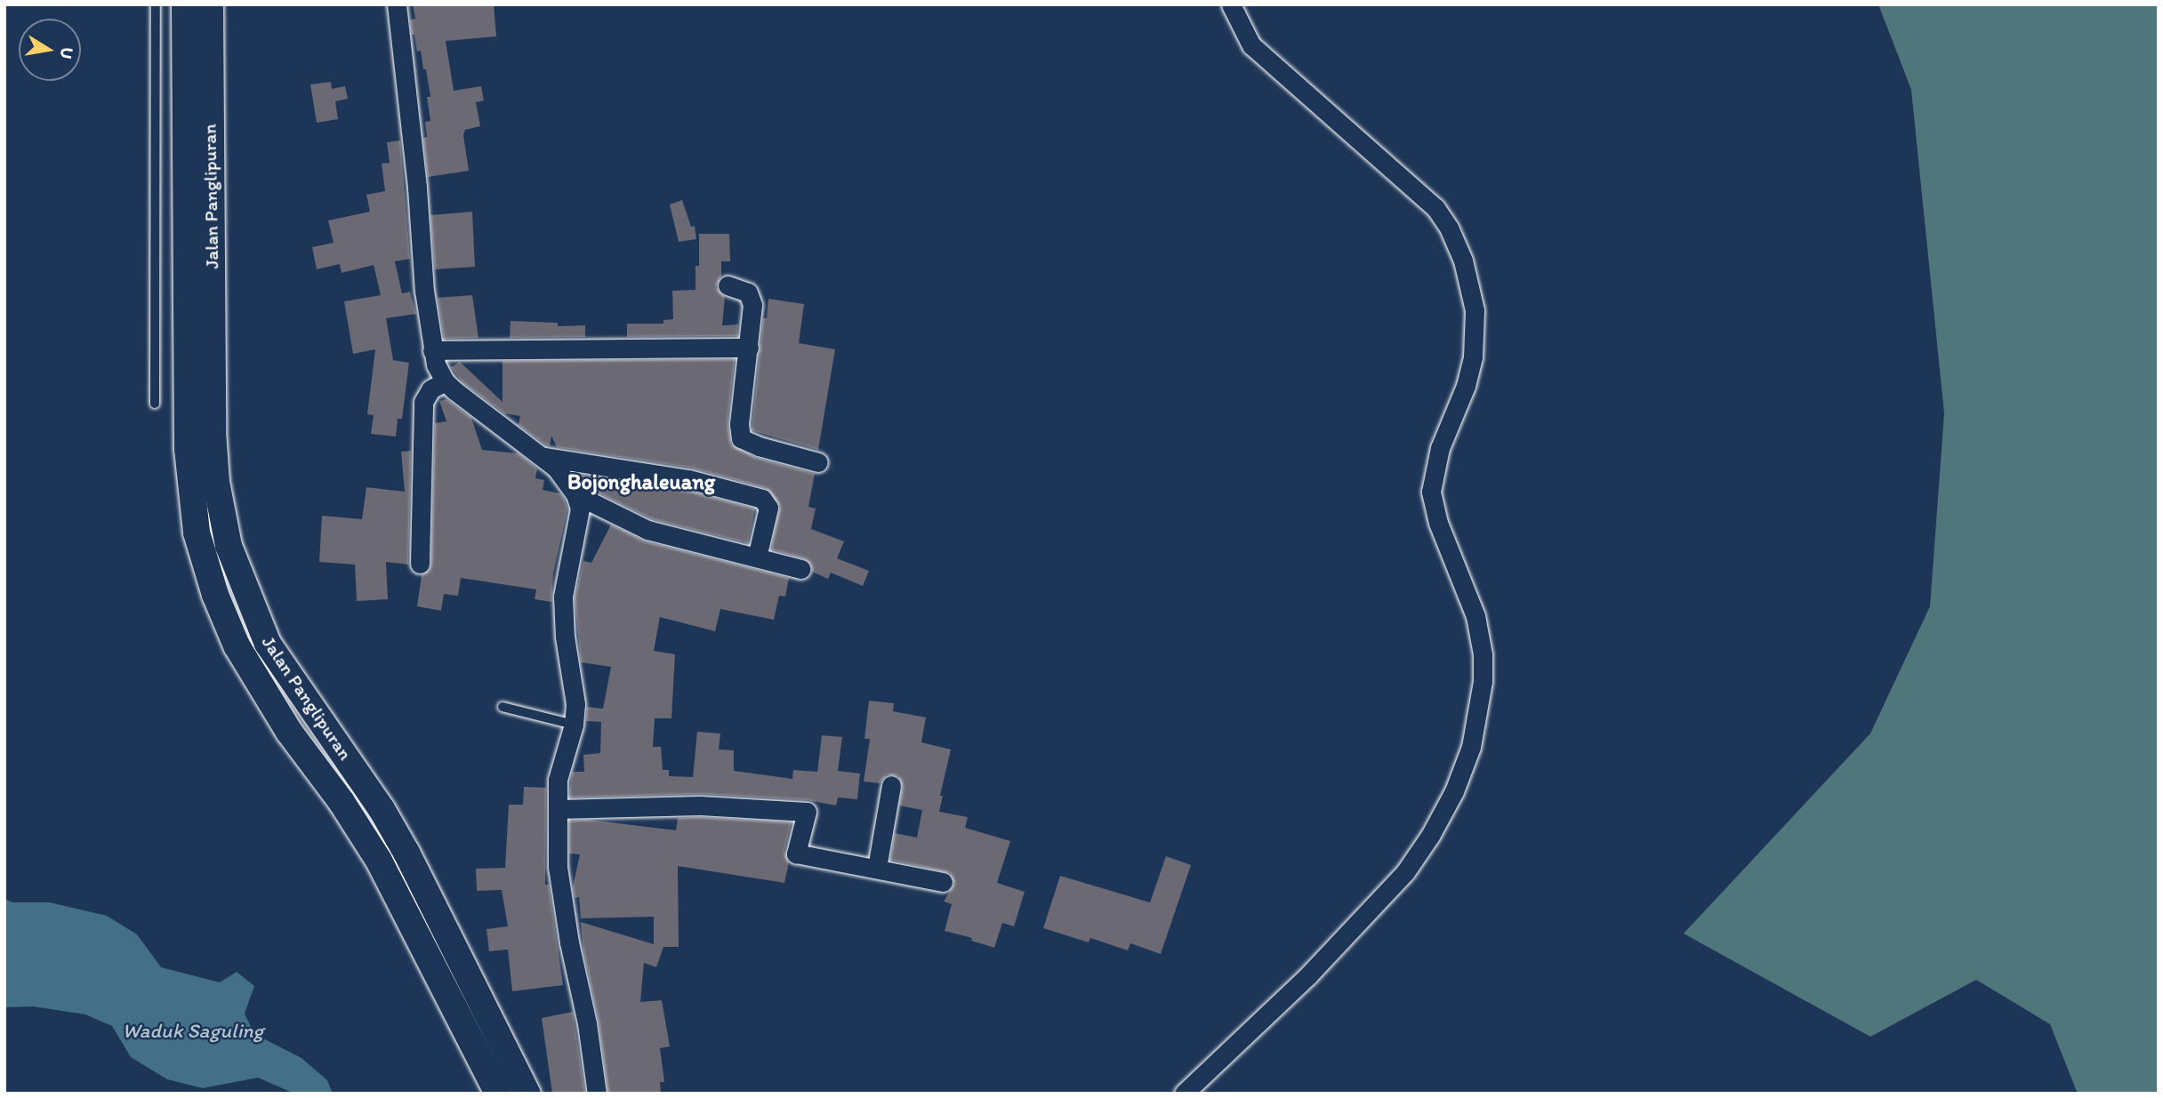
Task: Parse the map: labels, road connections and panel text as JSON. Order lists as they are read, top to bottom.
{
  "streets": {
    "main road": ["Jalan Panglipuran"]
  },
  "districts": ["Bojonghaleuang"],
  "water": ["Waduk Saguling"],
  "north": "right"
}
